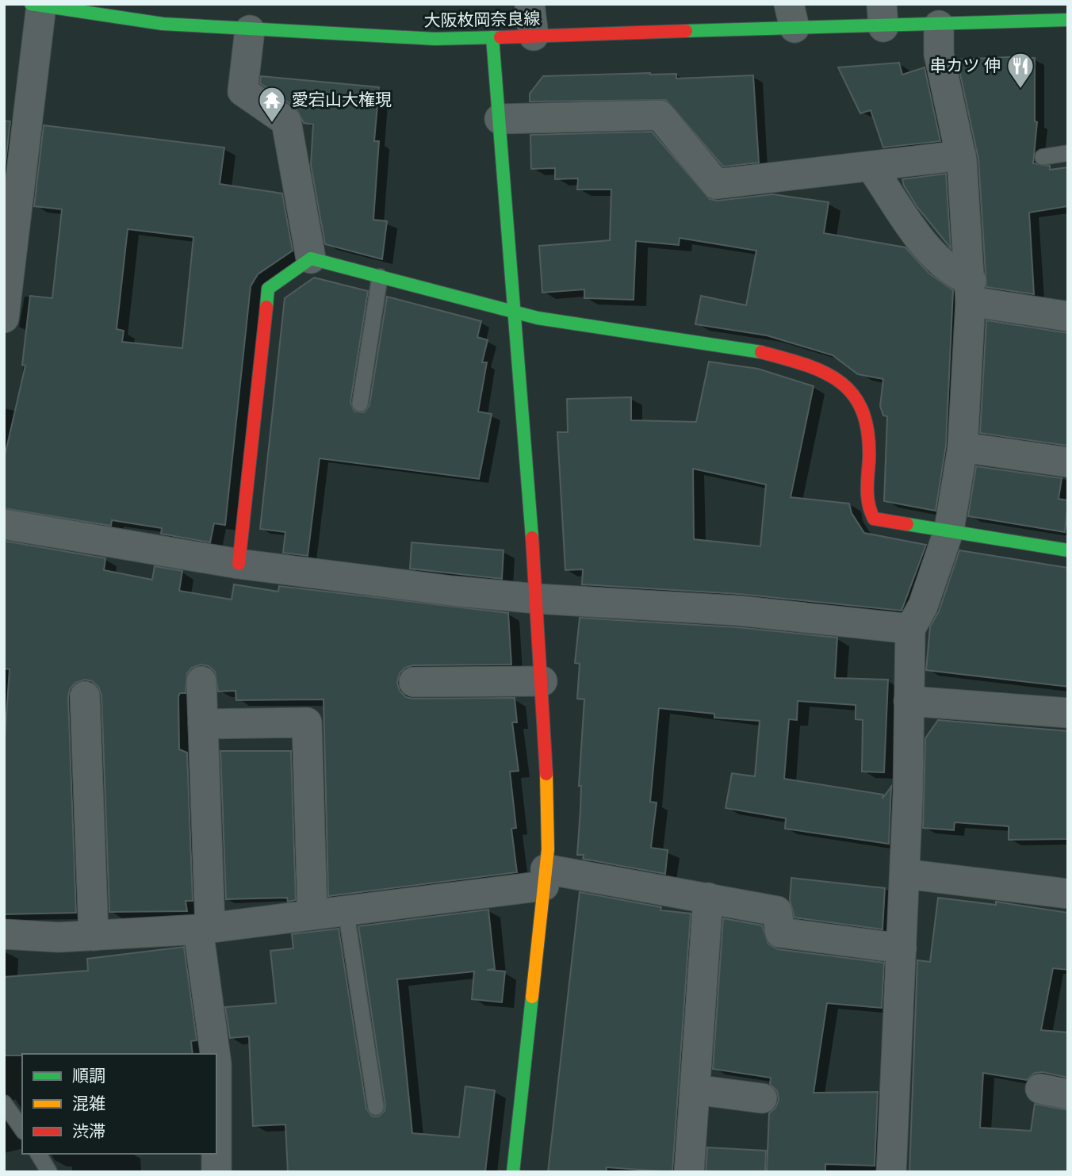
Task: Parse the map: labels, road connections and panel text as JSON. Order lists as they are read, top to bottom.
{
  "streets": {
    "street": ["大阪枚岡奈良線"]
  },
  "places": {
    "restaurant": ["串カツ 伸"],
    "temple": ["愛宕山大権現"]
  },
  "legend": ["順調", "混雑", "渋滞"]
}
